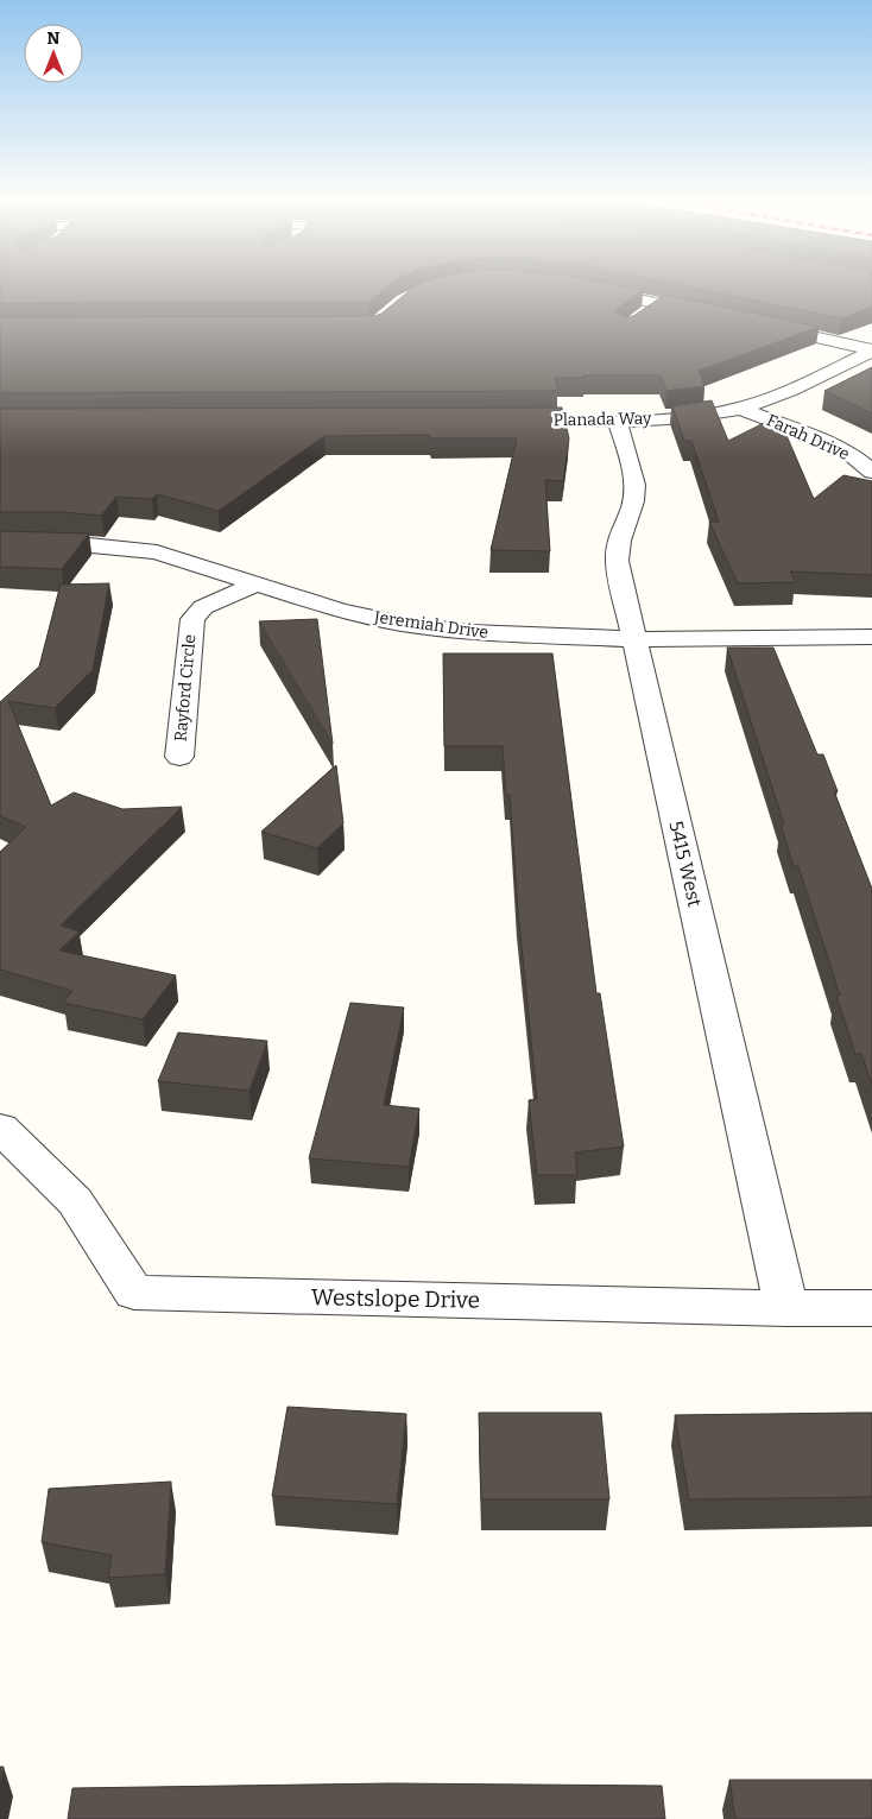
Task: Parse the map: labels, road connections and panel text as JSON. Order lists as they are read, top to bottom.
{
  "streets": {
    "street": [
      "Planada Way",
      "Farah Drive",
      "Jeremiah Drive",
      "Rayford Circle",
      "5415 West",
      "Westslope Drive"
    ]
  },
  "crossings": [
    ["Planada Way", "Farah Drive"],
    ["Planada Way", "5415 West"],
    ["Jeremiah Drive", "Rayford Circle"],
    ["Jeremiah Drive", "5415 West"],
    ["5415 West", "Westslope Drive"]
  ],
  "north": "top"
}
